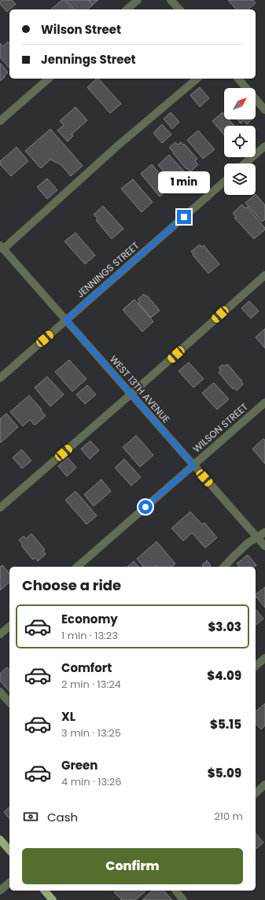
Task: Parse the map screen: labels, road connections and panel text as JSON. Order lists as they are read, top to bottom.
{
  "streets": {
    "street": ["JENNINGS STREET", "WEST 13TH AVENUE", "WILSON STREET"]
  },
  "crossings": [
    ["JENNINGS STREET", "WEST 13TH AVENUE"],
    ["WEST 13TH AVENUE", "WILSON STREET"]
  ],
  "north": "top right",
  "page": {
    "banner": ["Wilson Street", "Jennings Street"],
    "bubble": "1 min",
    "heading": "Choose a ride",
    "list": [
      {
        "name": "Economy",
        "note": "1 min · 13:23",
        "value": "$3.03"
      },
      {
        "name": "Comfort",
        "note": "2 min · 13:24",
        "value": "$4.09"
      },
      {
        "name": "XL",
        "note": "3 min · 13:25",
        "value": "$5.15"
      },
      {
        "name": "Green",
        "note": "4 min · 13:26",
        "value": "$5.09"
      }
    ],
    "pay": ["Cash", "210 m"],
    "buttons": "Confirm"
  }
}
